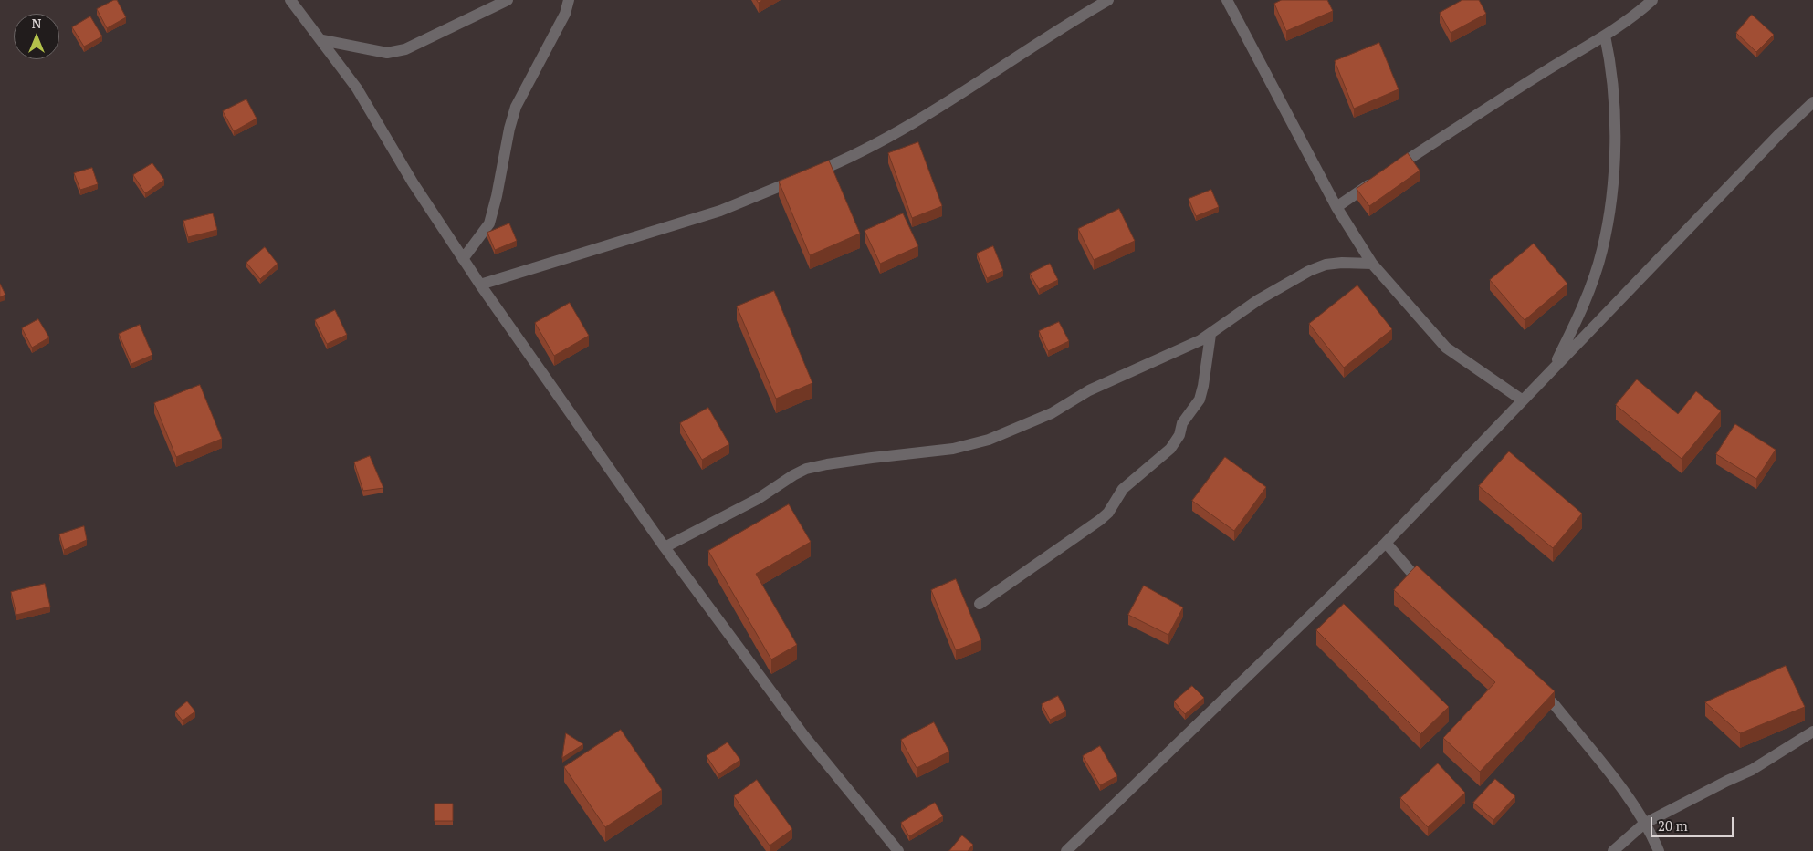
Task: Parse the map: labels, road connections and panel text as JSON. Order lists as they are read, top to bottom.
{
  "scale_bar": "20 m",
  "north": "top"
}
